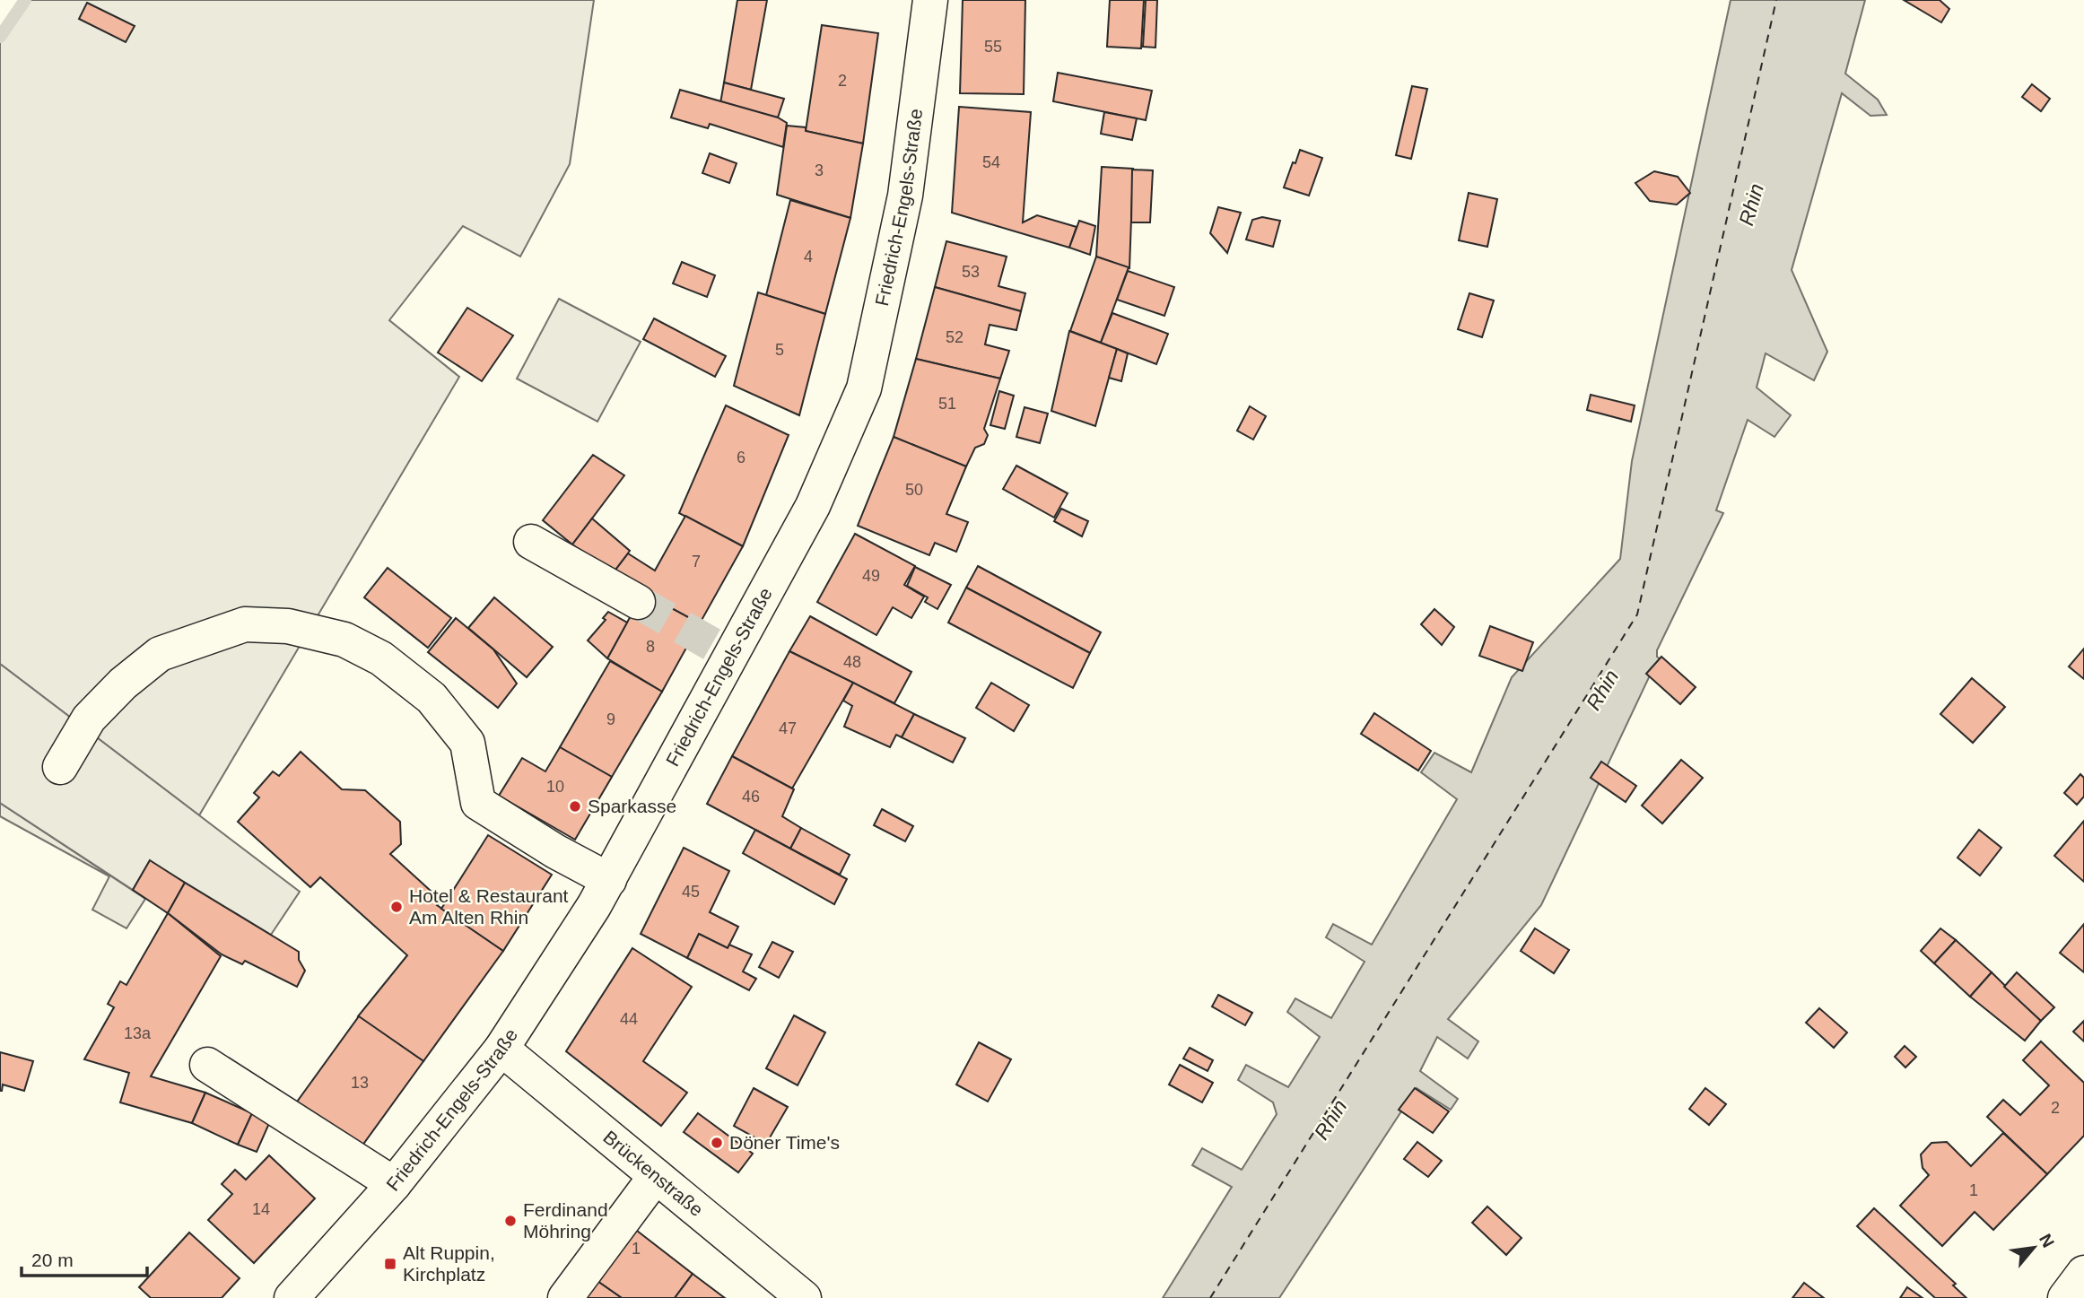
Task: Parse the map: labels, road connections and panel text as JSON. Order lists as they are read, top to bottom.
{
  "streets": {
    "main road": ["Friedrich-Engels-Straße", "Brückenstraße"]
  },
  "crossings": [
    ["Friedrich-Engels-Straße", "Brückenstraße"]
  ],
  "water": ["Rhin"],
  "places": {
    "other": [
      "Sparkasse",
      "Hotel & Restaurant Am Alten Rhin",
      "Döner Time's",
      "Ferdinand Möhring"
    ],
    "transit": ["Alt Ruppin, Kirchplatz"]
  },
  "house_numbers": [
    "55",
    "2",
    "54",
    "3",
    "4",
    "53",
    "52",
    "5",
    "51",
    "6",
    "50",
    "7",
    "49",
    "8",
    "48",
    "9",
    "47",
    "10",
    "46",
    "45",
    "44",
    "13a",
    "13",
    "2",
    "1",
    "14",
    "1"
  ],
  "scale_bar": "20 m",
  "north": "top right"
}
